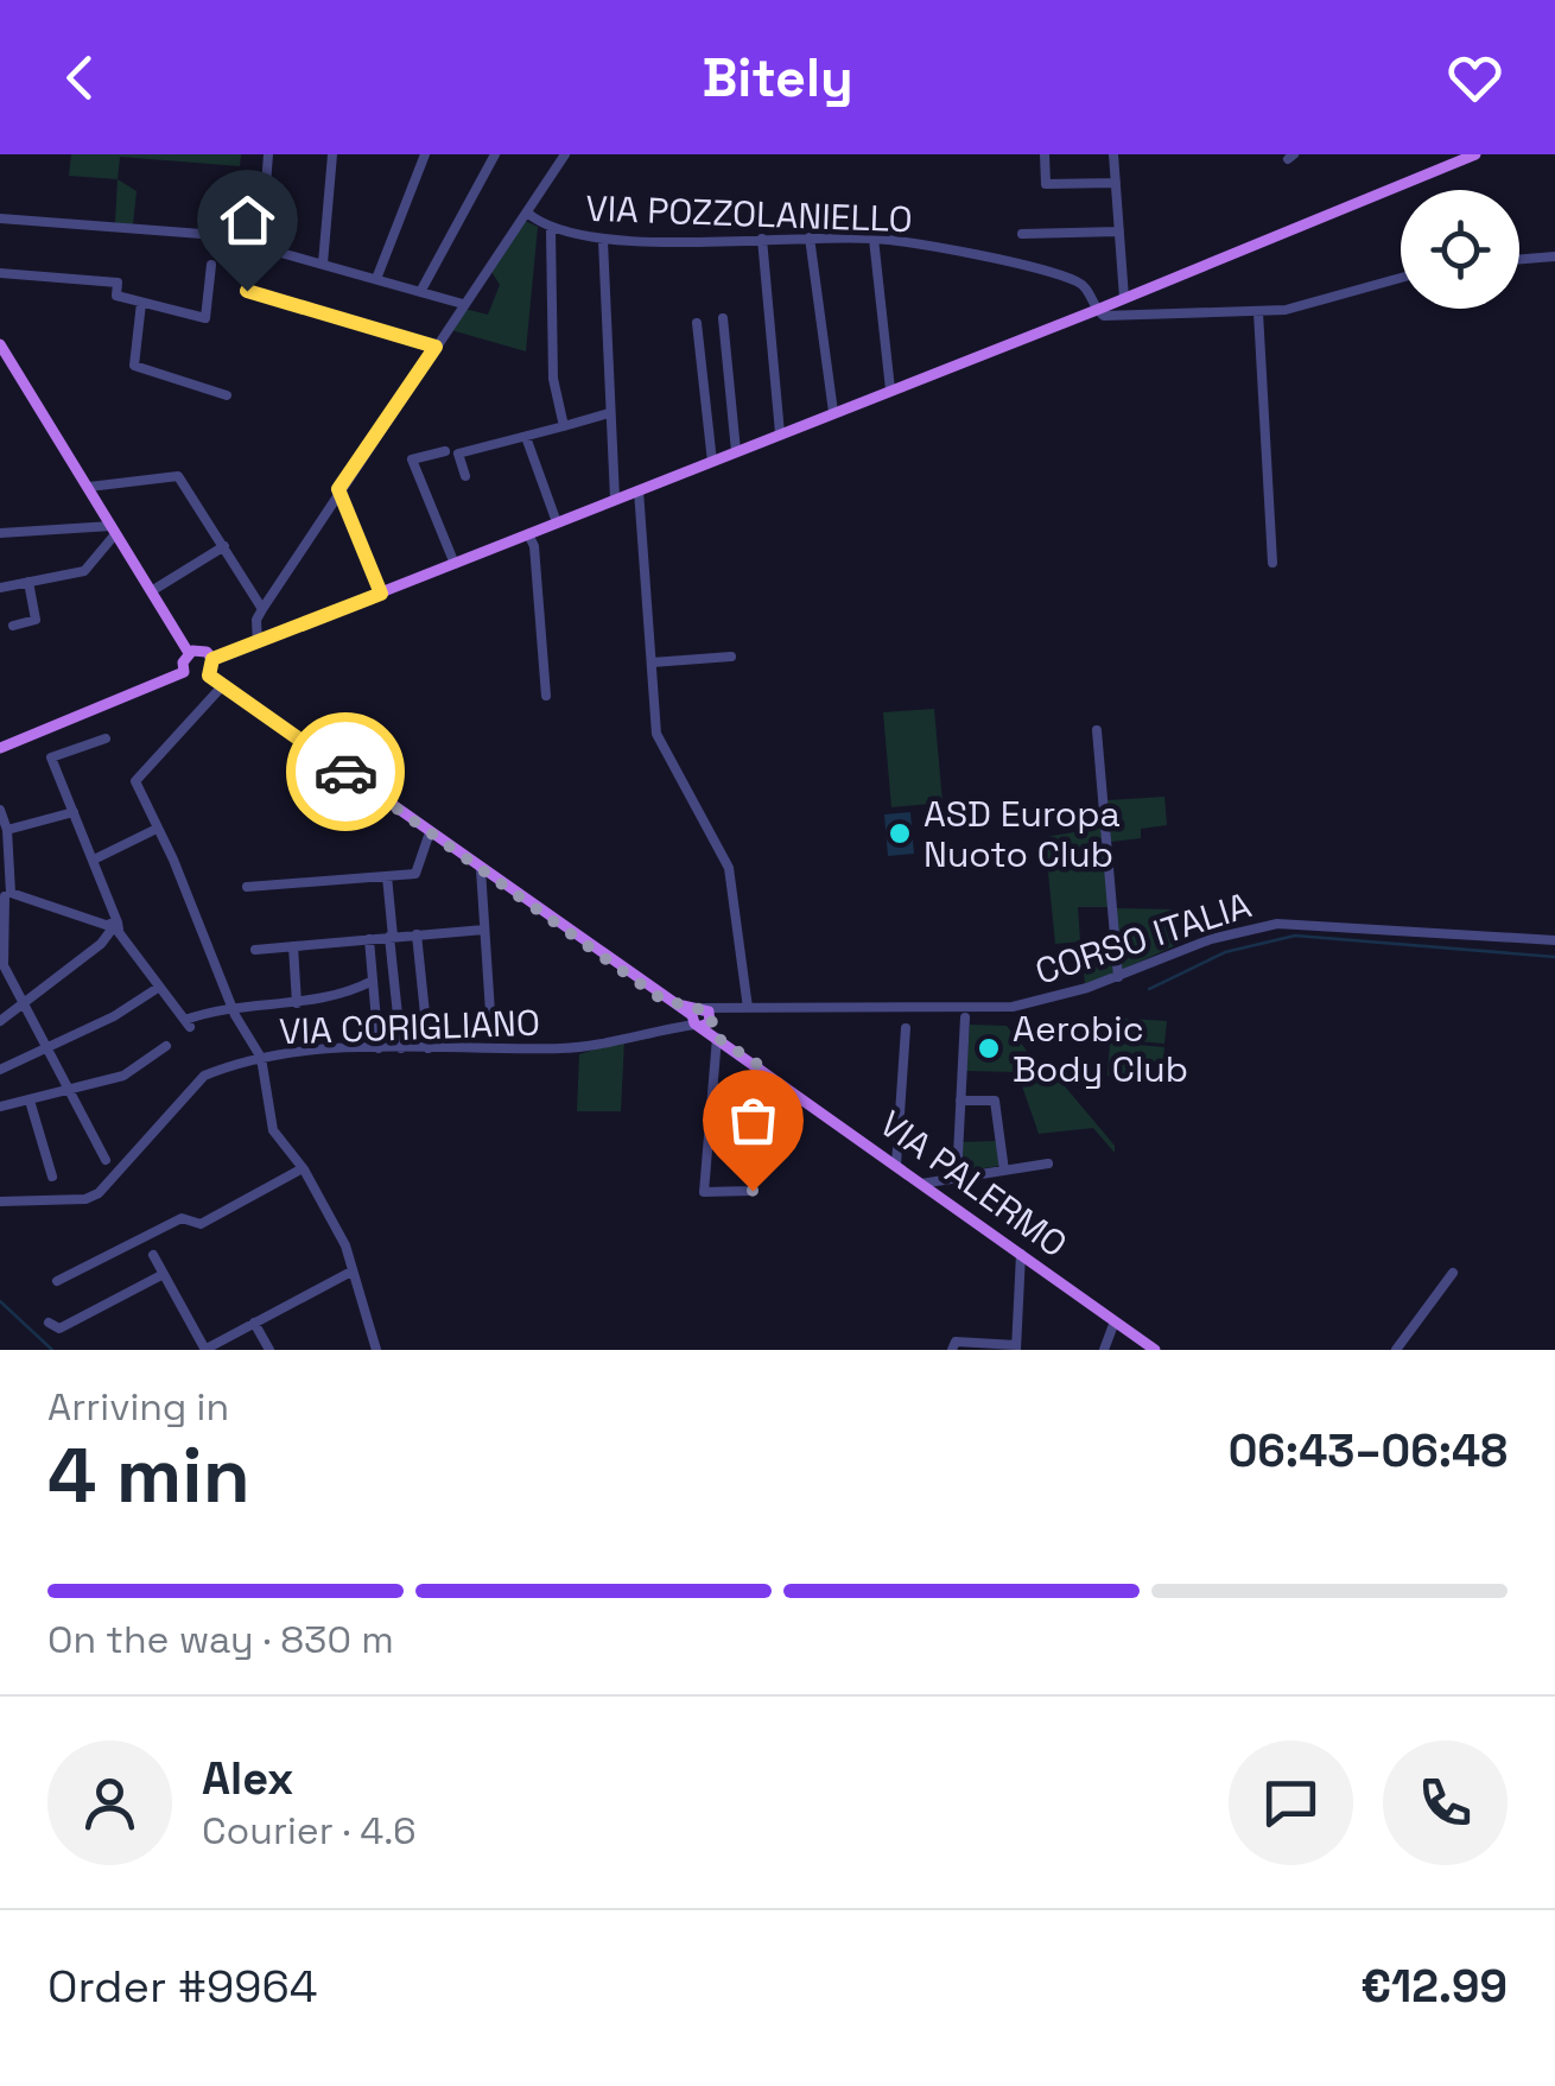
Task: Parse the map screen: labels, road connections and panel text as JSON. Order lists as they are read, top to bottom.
{
  "streets": {
    "main road": ["VIA PALERMO"],
    "street": ["VIA POZZOLANIELLO", "CORSO ITALIA", "VIA CORIGLIANO"]
  },
  "crossings": [
    ["CORSO ITALIA", "VIA CORIGLIANO"],
    ["CORSO ITALIA", "VIA PALERMO"],
    ["VIA CORIGLIANO", "VIA PALERMO"]
  ],
  "places": ["ASD Europa Nuoto Club", "Aerobic Body Club"],
  "page": {
    "header": "Bitely",
    "heading": ["4 min", "Arriving in", "06:43–06:48"],
    "panel": [
      "Alex",
      "Courier · 4.6",
      "Order #9964",
      "€12.99"
    ],
    "bar": "On the way · 830 m"
  }
}
